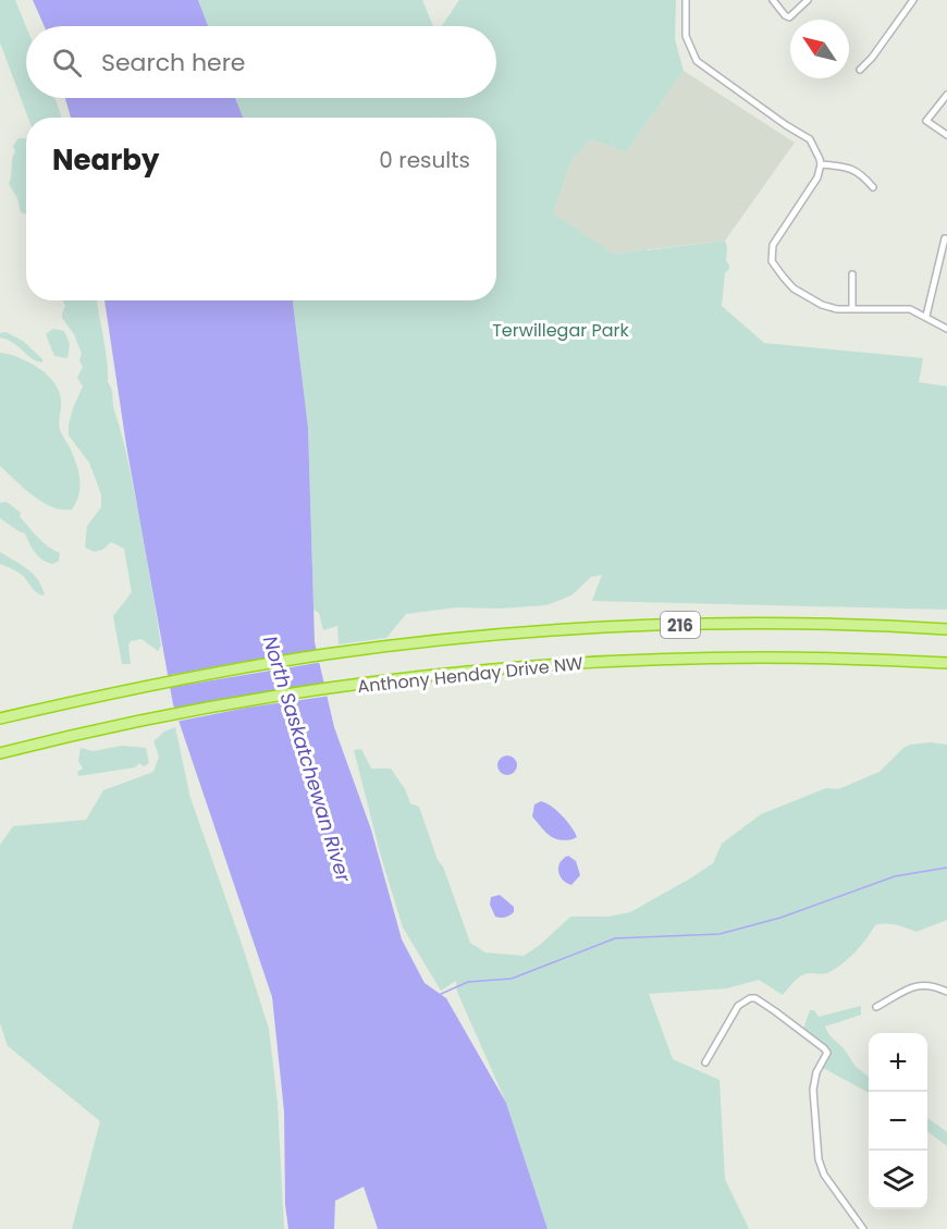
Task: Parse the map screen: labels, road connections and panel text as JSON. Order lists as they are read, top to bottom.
{
  "streets": {
    "highway": ["216", "Anthony Henday Drive NW"]
  },
  "water": ["North Saskatchewan River"],
  "parks": ["Terwillegar Park"],
  "north": "top left",
  "page": {
    "search": "Search here",
    "heading": ["Nearby", "0 results"],
    "map_buttons": ["+", "−"]
  }
}
